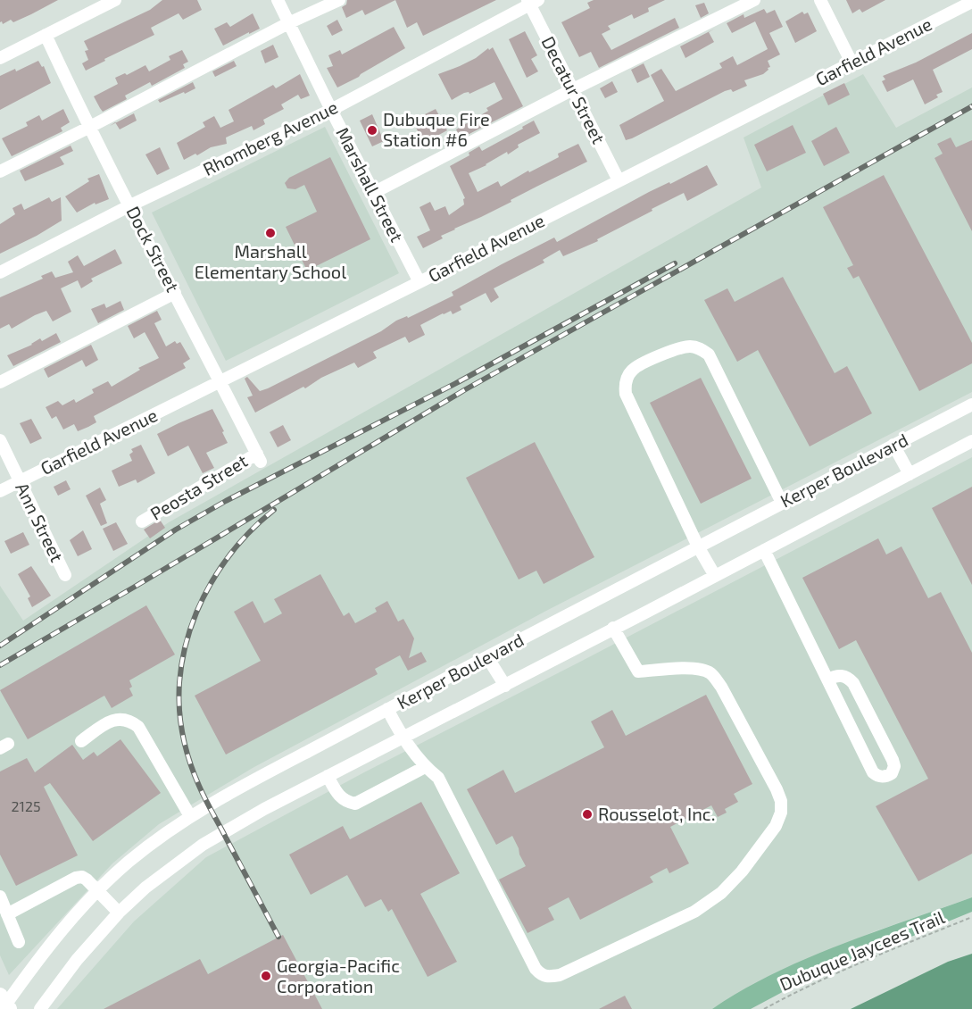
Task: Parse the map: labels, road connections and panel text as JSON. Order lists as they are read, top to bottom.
{
  "streets": {
    "street": [
      "Garfield Avenue",
      "Decatur Street",
      "Rhomberg Avenue",
      "Marshall Street",
      "Dock Street",
      "Kerper Boulevard",
      "Peosta Street",
      "Ann Street"
    ],
    "path": ["Dubuque Jaycees Trail"]
  },
  "crossings": [
    ["Garfield Avenue", "Decatur Street"],
    ["Garfield Avenue", "Marshall Street"],
    ["Garfield Avenue", "Dock Street"],
    ["Garfield Avenue", "Ann Street"],
    ["Decatur Street", "Rhomberg Avenue"],
    ["Rhomberg Avenue", "Marshall Street"],
    ["Rhomberg Avenue", "Dock Street"],
    ["Dock Street", "Peosta Street"]
  ],
  "places": [
    "Dubuque Fire Station #6",
    "Marshall Elementary School",
    "Rousselot, Inc.",
    "Georgia-Pacific Corporation"
  ],
  "house_numbers": ["2125"]
}
